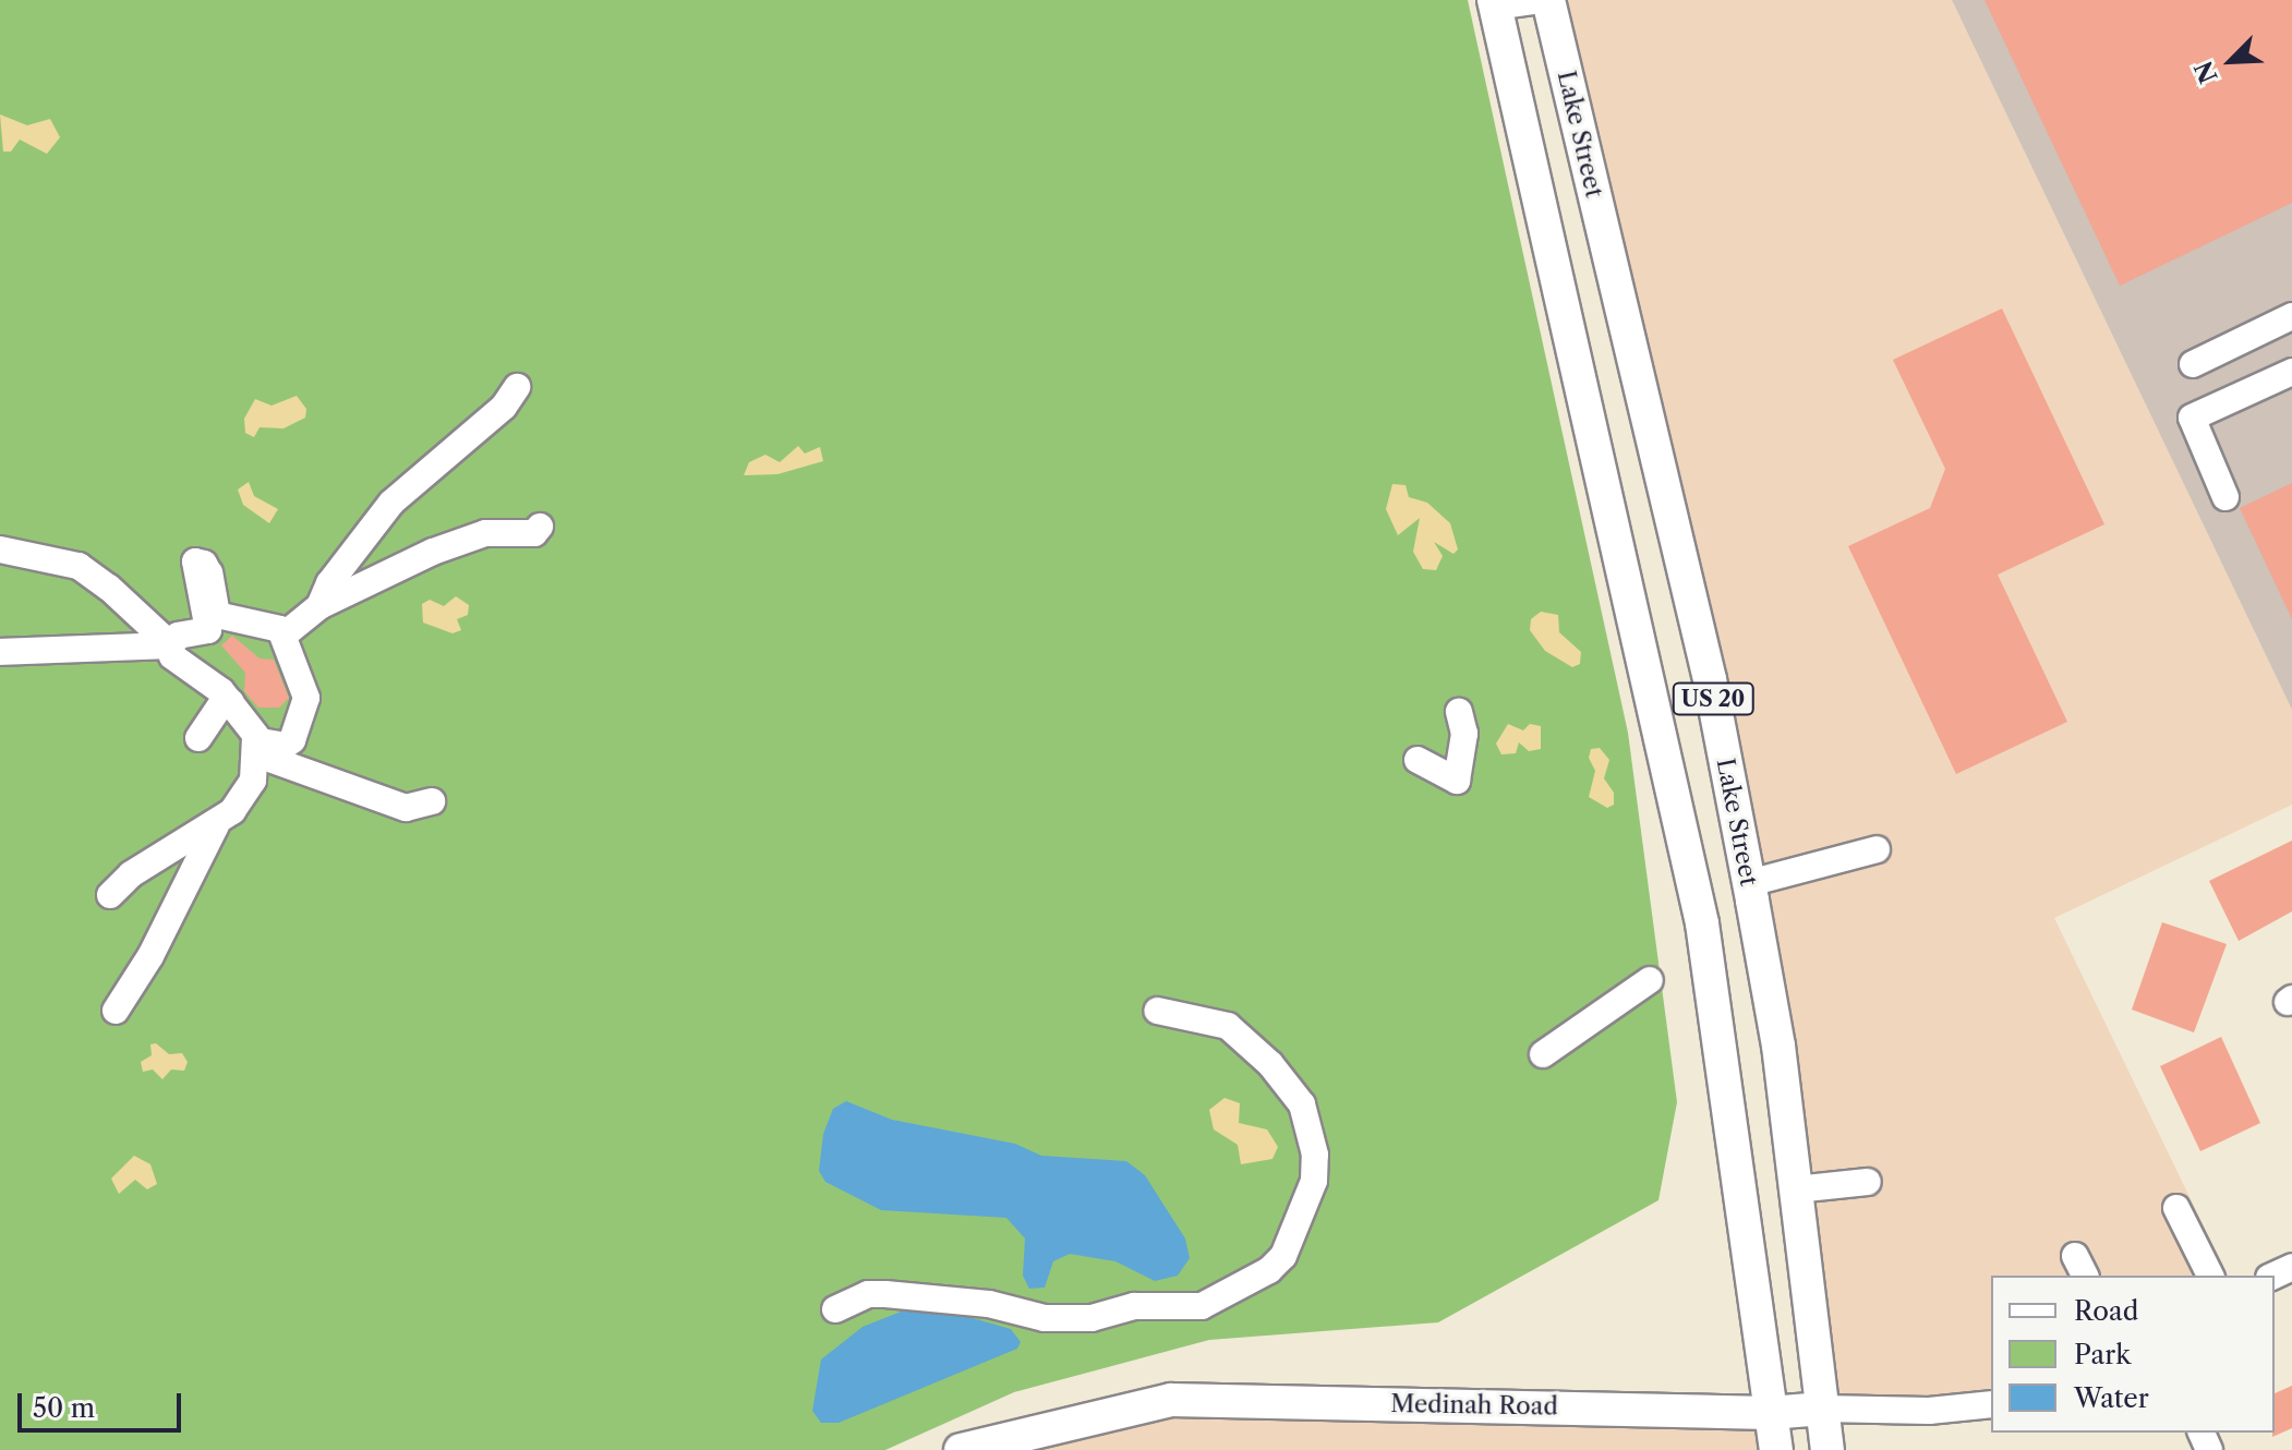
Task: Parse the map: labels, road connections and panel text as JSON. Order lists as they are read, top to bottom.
{
  "streets": {
    "main road": ["Lake Street", "US 20", "Medinah Road"]
  },
  "crossings": [
    ["Lake Street", "Medinah Road"],
    ["US 20", "Medinah Road"]
  ],
  "legend": ["Road", "Park", "Water"],
  "scale_bar": "50 m",
  "north": "bottom left"
}
